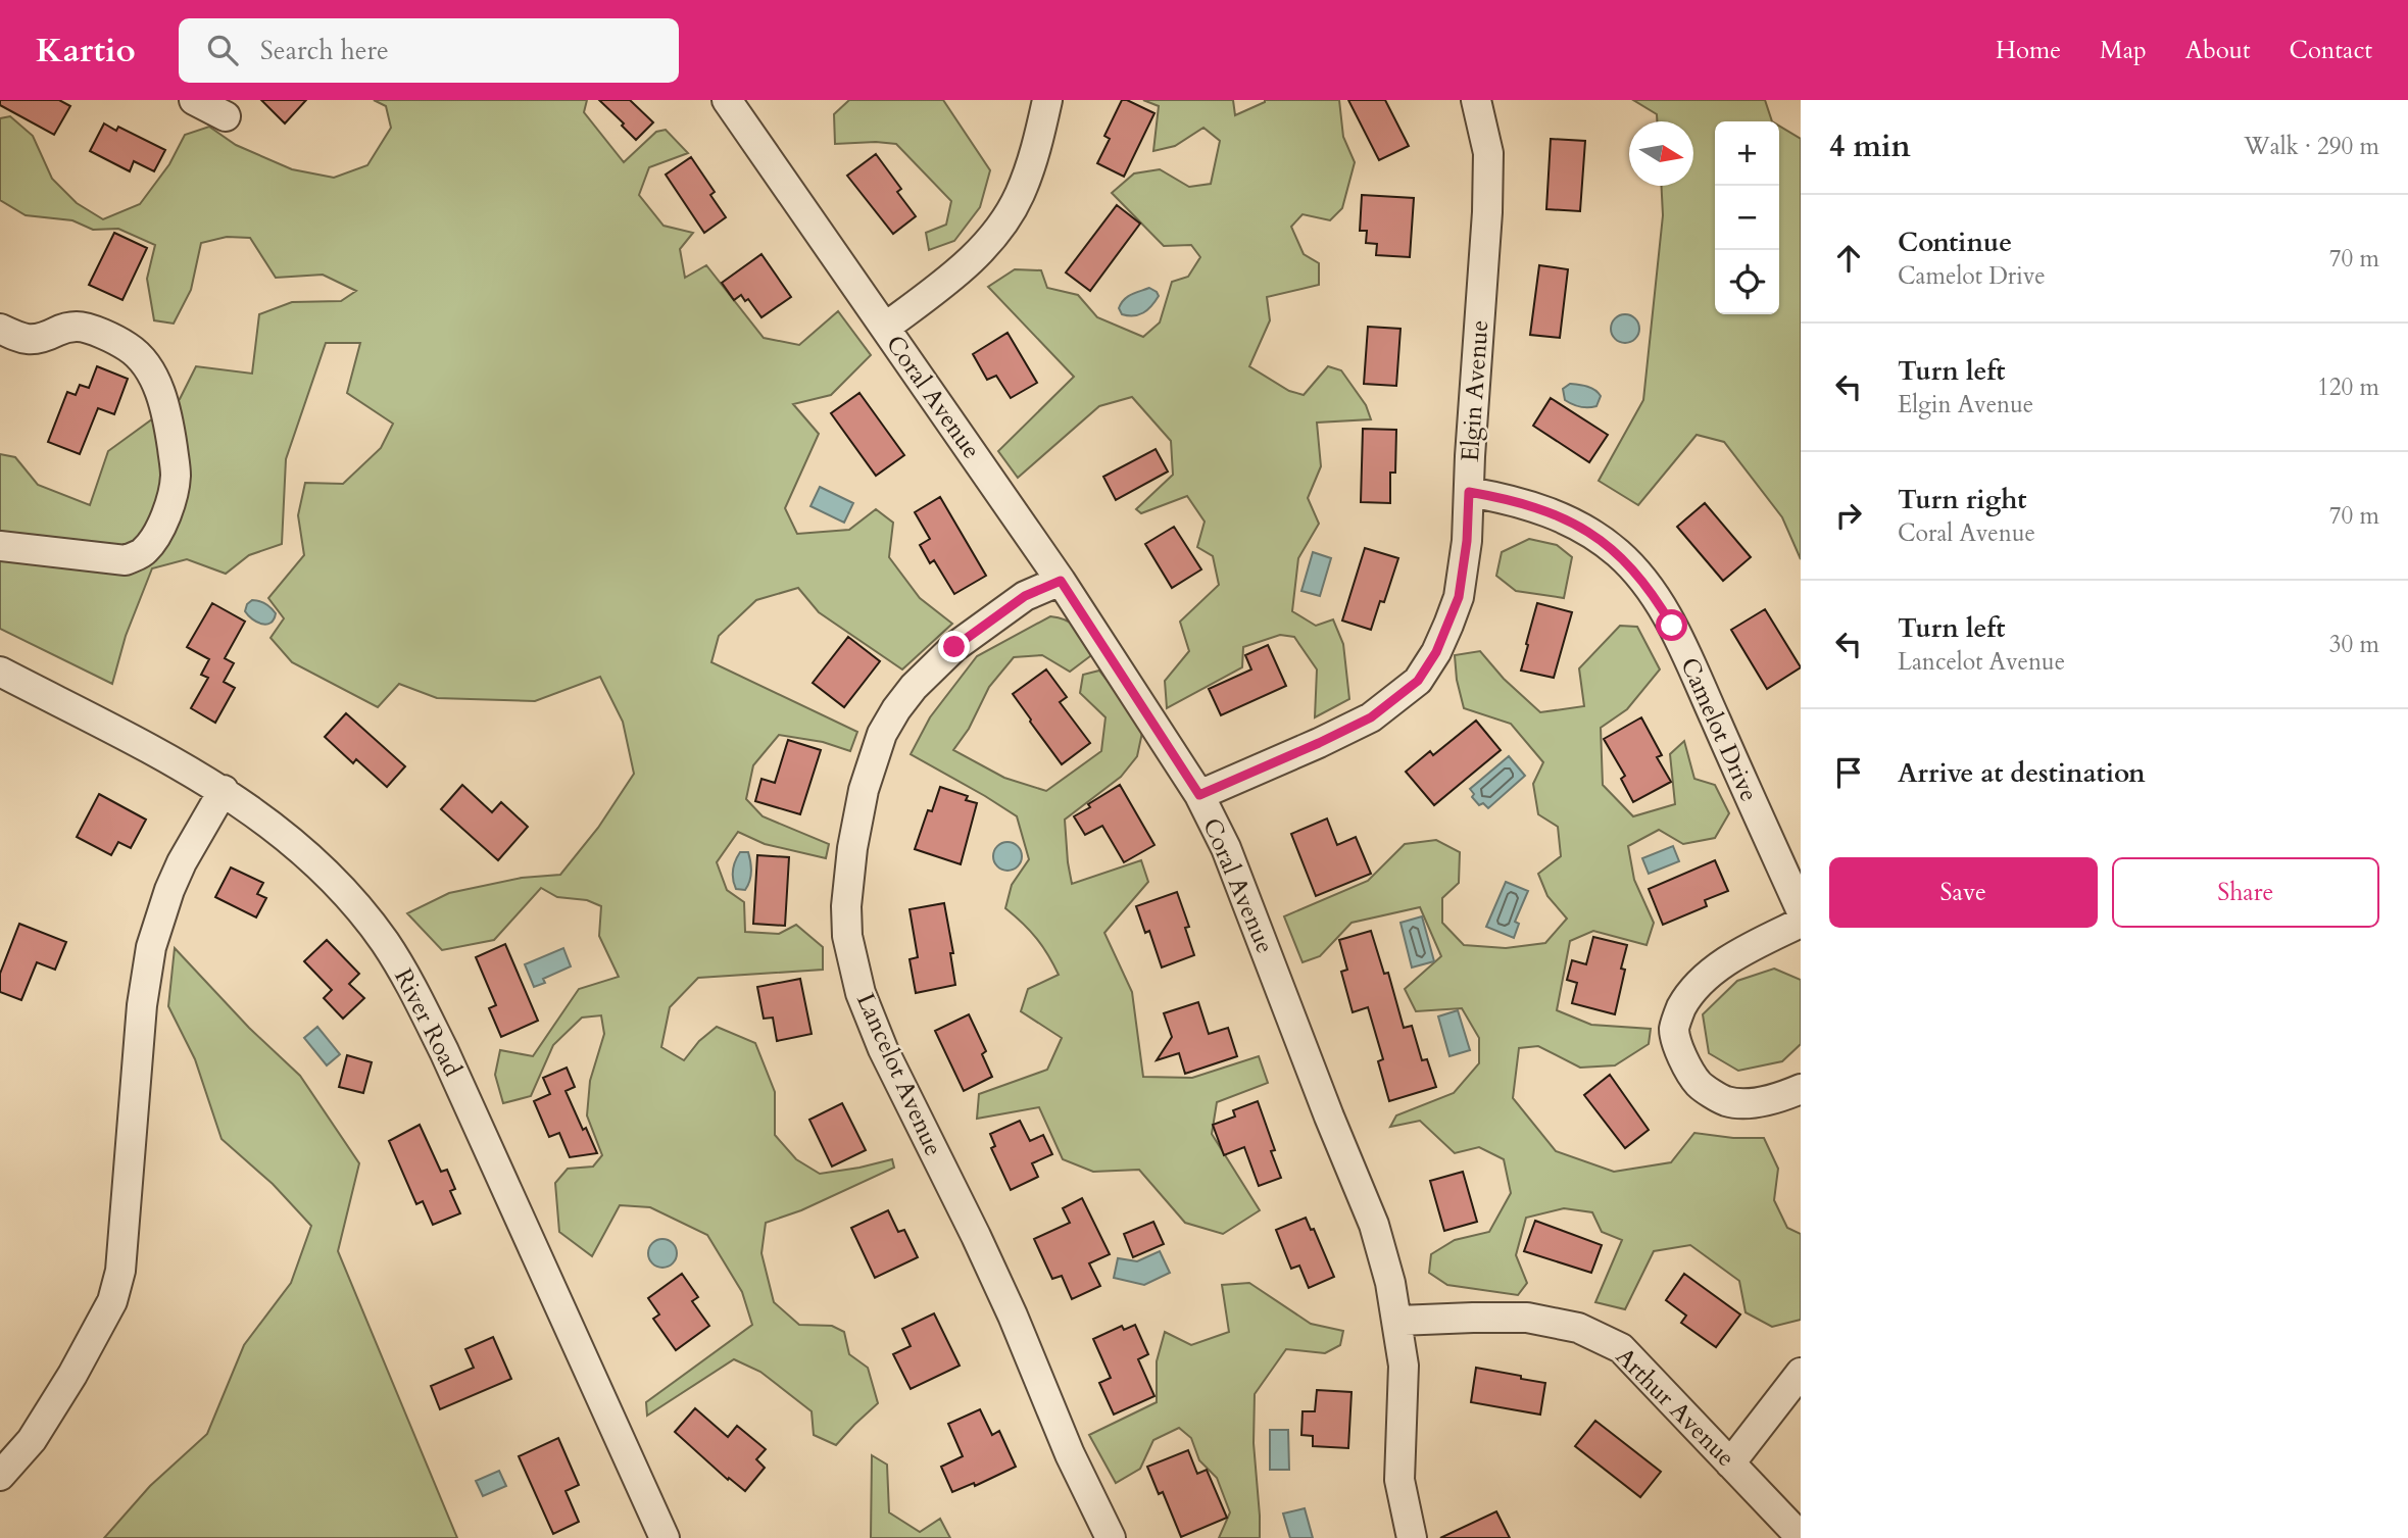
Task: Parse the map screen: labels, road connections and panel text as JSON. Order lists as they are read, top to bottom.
{
  "streets": {
    "street": [
      "Elgin Avenue",
      "Coral Avenue",
      "Camelot Drive",
      "River Road",
      "Lancelot Avenue",
      "Arthur Avenue"
    ]
  },
  "crossings": [
    ["Elgin Avenue", "Coral Avenue"],
    ["Elgin Avenue", "Camelot Drive"],
    ["Coral Avenue", "Lancelot Avenue"],
    ["Coral Avenue", "Arthur Avenue"]
  ],
  "north": "right",
  "page": {
    "header": "Kartio",
    "search": "Search here",
    "nav": [
      "Home",
      "Map",
      "About",
      "Contact"
    ],
    "heading": ["4 min", "Walk · 290 m"],
    "map_buttons": ["+", "−"],
    "list": [
      ["Continue", "Camelot Drive", "70 m"],
      ["Turn left", "Elgin Avenue", "120 m"],
      ["Turn right", "Coral Avenue", "70 m"],
      ["Turn left", "Lancelot Avenue", "30 m"],
      "Arrive at destination"
    ],
    "buttons": ["Save", "Share"]
  }
}
